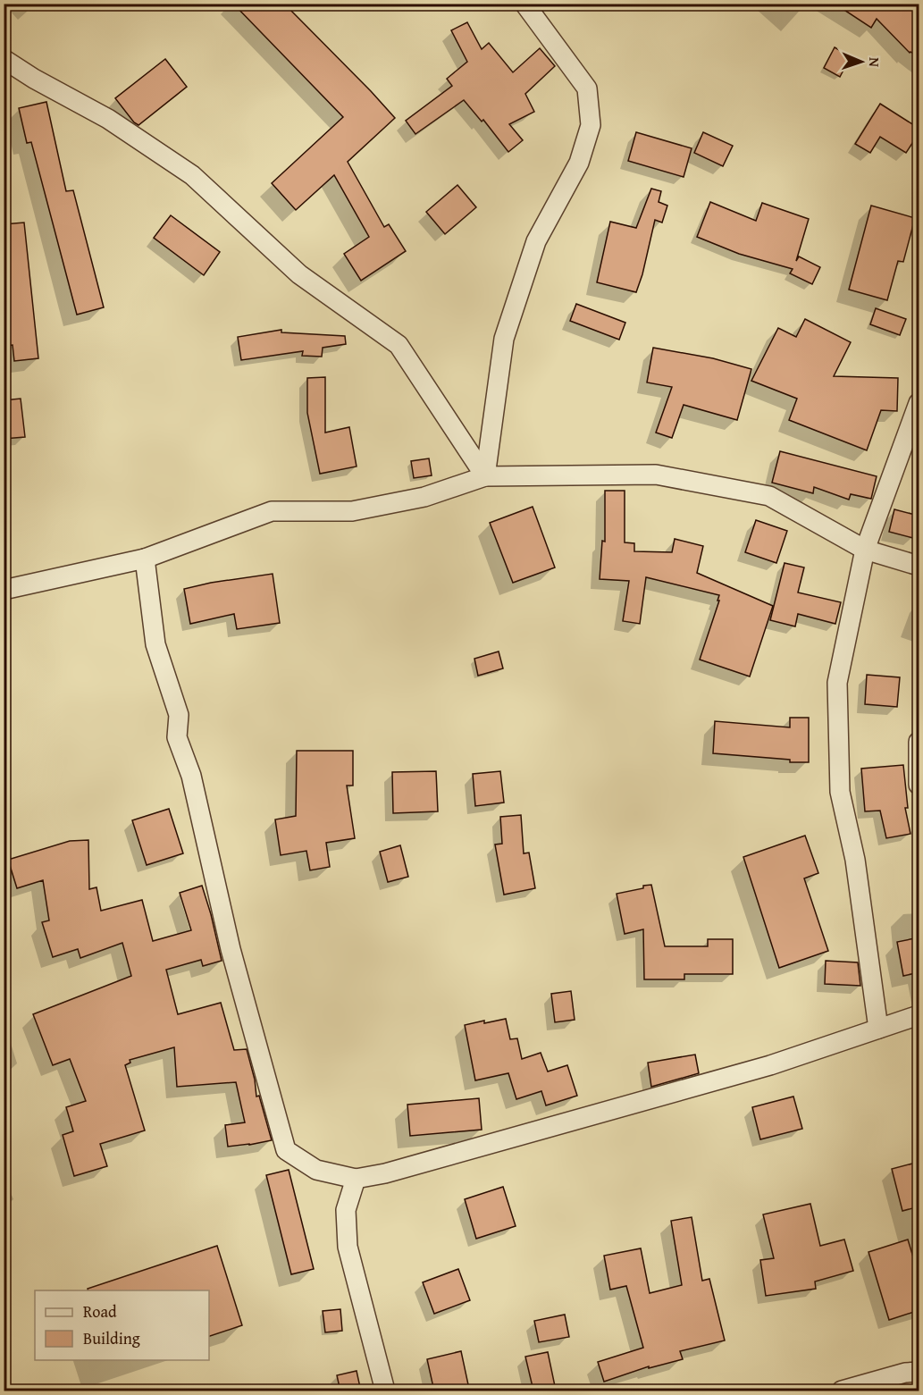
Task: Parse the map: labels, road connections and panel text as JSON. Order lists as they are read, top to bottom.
{
  "legend": ["Road", "Building"],
  "north": "right"
}
